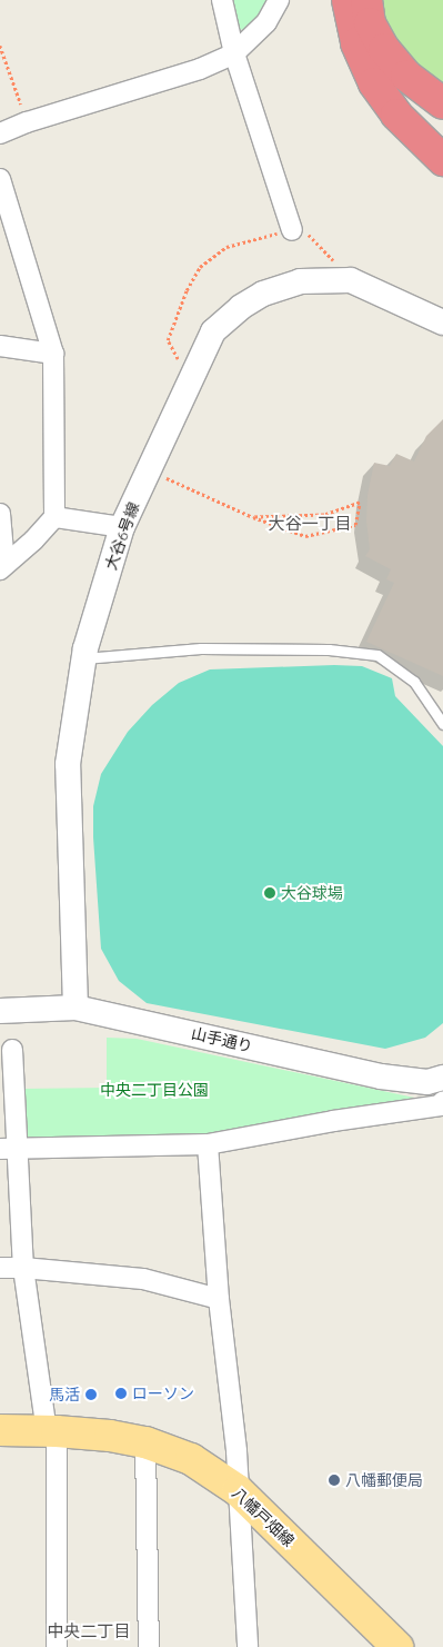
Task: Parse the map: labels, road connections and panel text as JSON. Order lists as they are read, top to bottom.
{
  "streets": {
    "main road": ["八幡戸畑線"],
    "street": ["大谷6号線", "山手通り"]
  },
  "crossings": [
    ["大谷6号線", "山手通り"]
  ],
  "districts": ["大谷一丁目", "中央二丁目"],
  "parks": ["中央二丁目公園"],
  "places": [
    "大谷球場",
    "ローソン",
    "馬活",
    "八幡郵便局"
  ]
}
